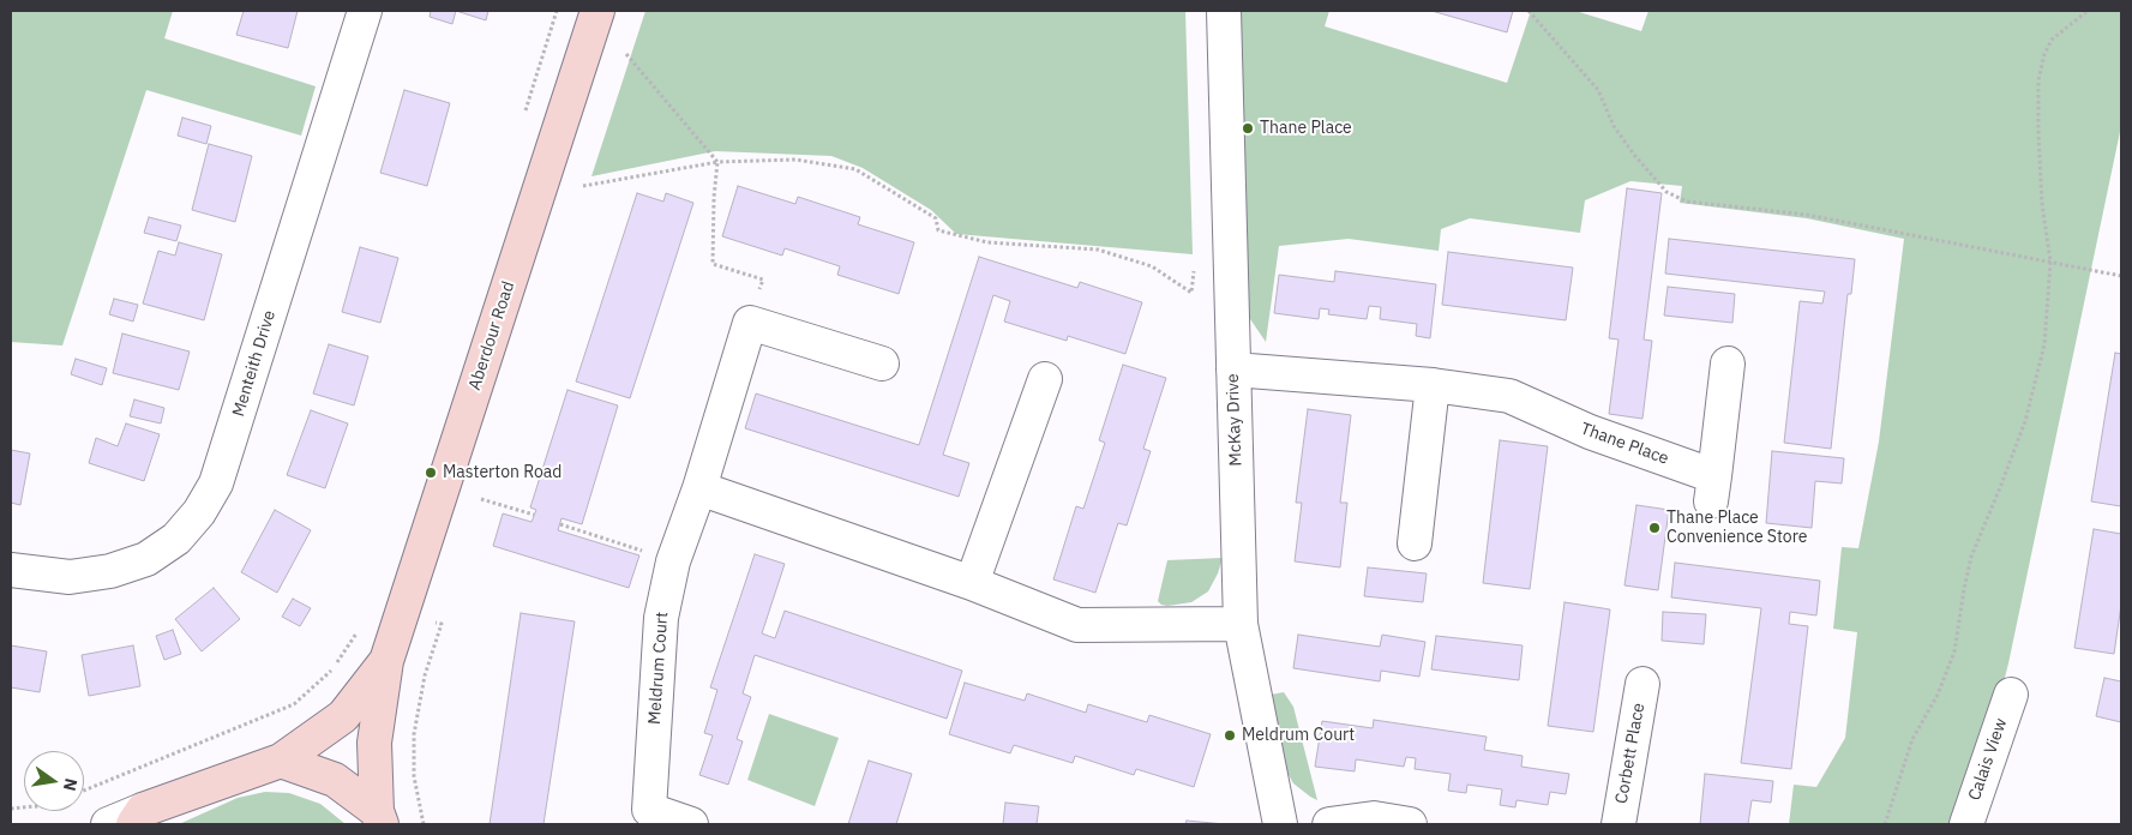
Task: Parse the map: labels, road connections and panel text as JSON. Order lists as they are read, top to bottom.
{
  "streets": {
    "main road": ["Aberdour Road"],
    "street": [
      "Menteith Drive",
      "McKay Drive",
      "Thane Place",
      "Meldrum Court",
      "Corbett Place",
      "Calais View"
    ]
  },
  "crossings": [
    ["McKay Drive", "Thane Place"]
  ],
  "places": [
    "Thane Place",
    "Masterton Road",
    "Thane Place Convenience Store",
    "Meldrum Court"
  ],
  "north": "right"
}
